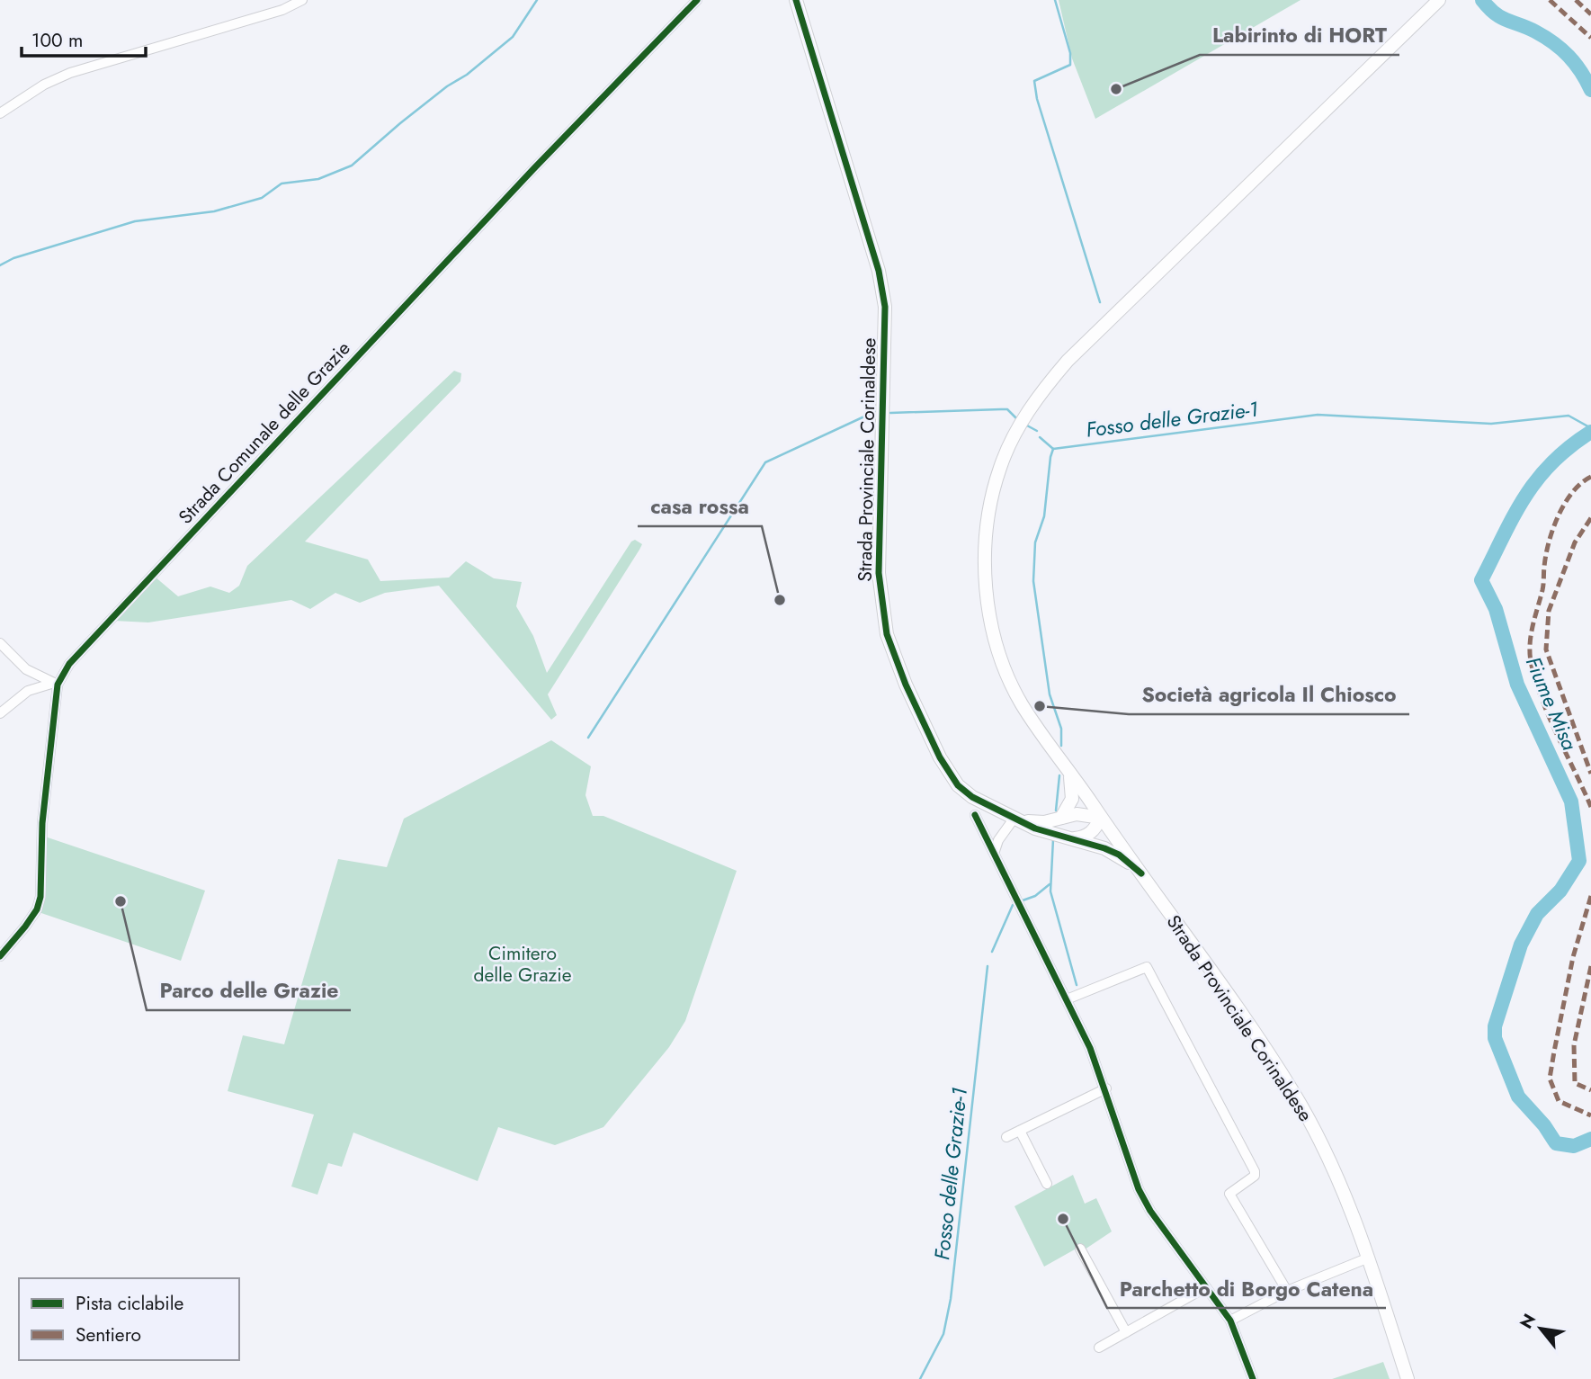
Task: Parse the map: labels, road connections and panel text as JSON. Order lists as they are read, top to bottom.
{
  "streets": {
    "main road": ["Strada Provinciale Corinaldese"],
    "street": ["Strada Comunale delle Grazie"]
  },
  "water": ["Fosso delle Grazie-1", "Fiume Misa"],
  "parks": ["Cimitero delle Grazie"],
  "places": [
    "Labirinto di HORT",
    "casa rossa",
    "Società agricola Il Chiosco",
    "Parco delle Grazie",
    "Parchetto di Borgo Catena"
  ],
  "legend": ["Pista ciclabile", "Sentiero"],
  "scale_bar": "100 m",
  "north": "top left"
}
